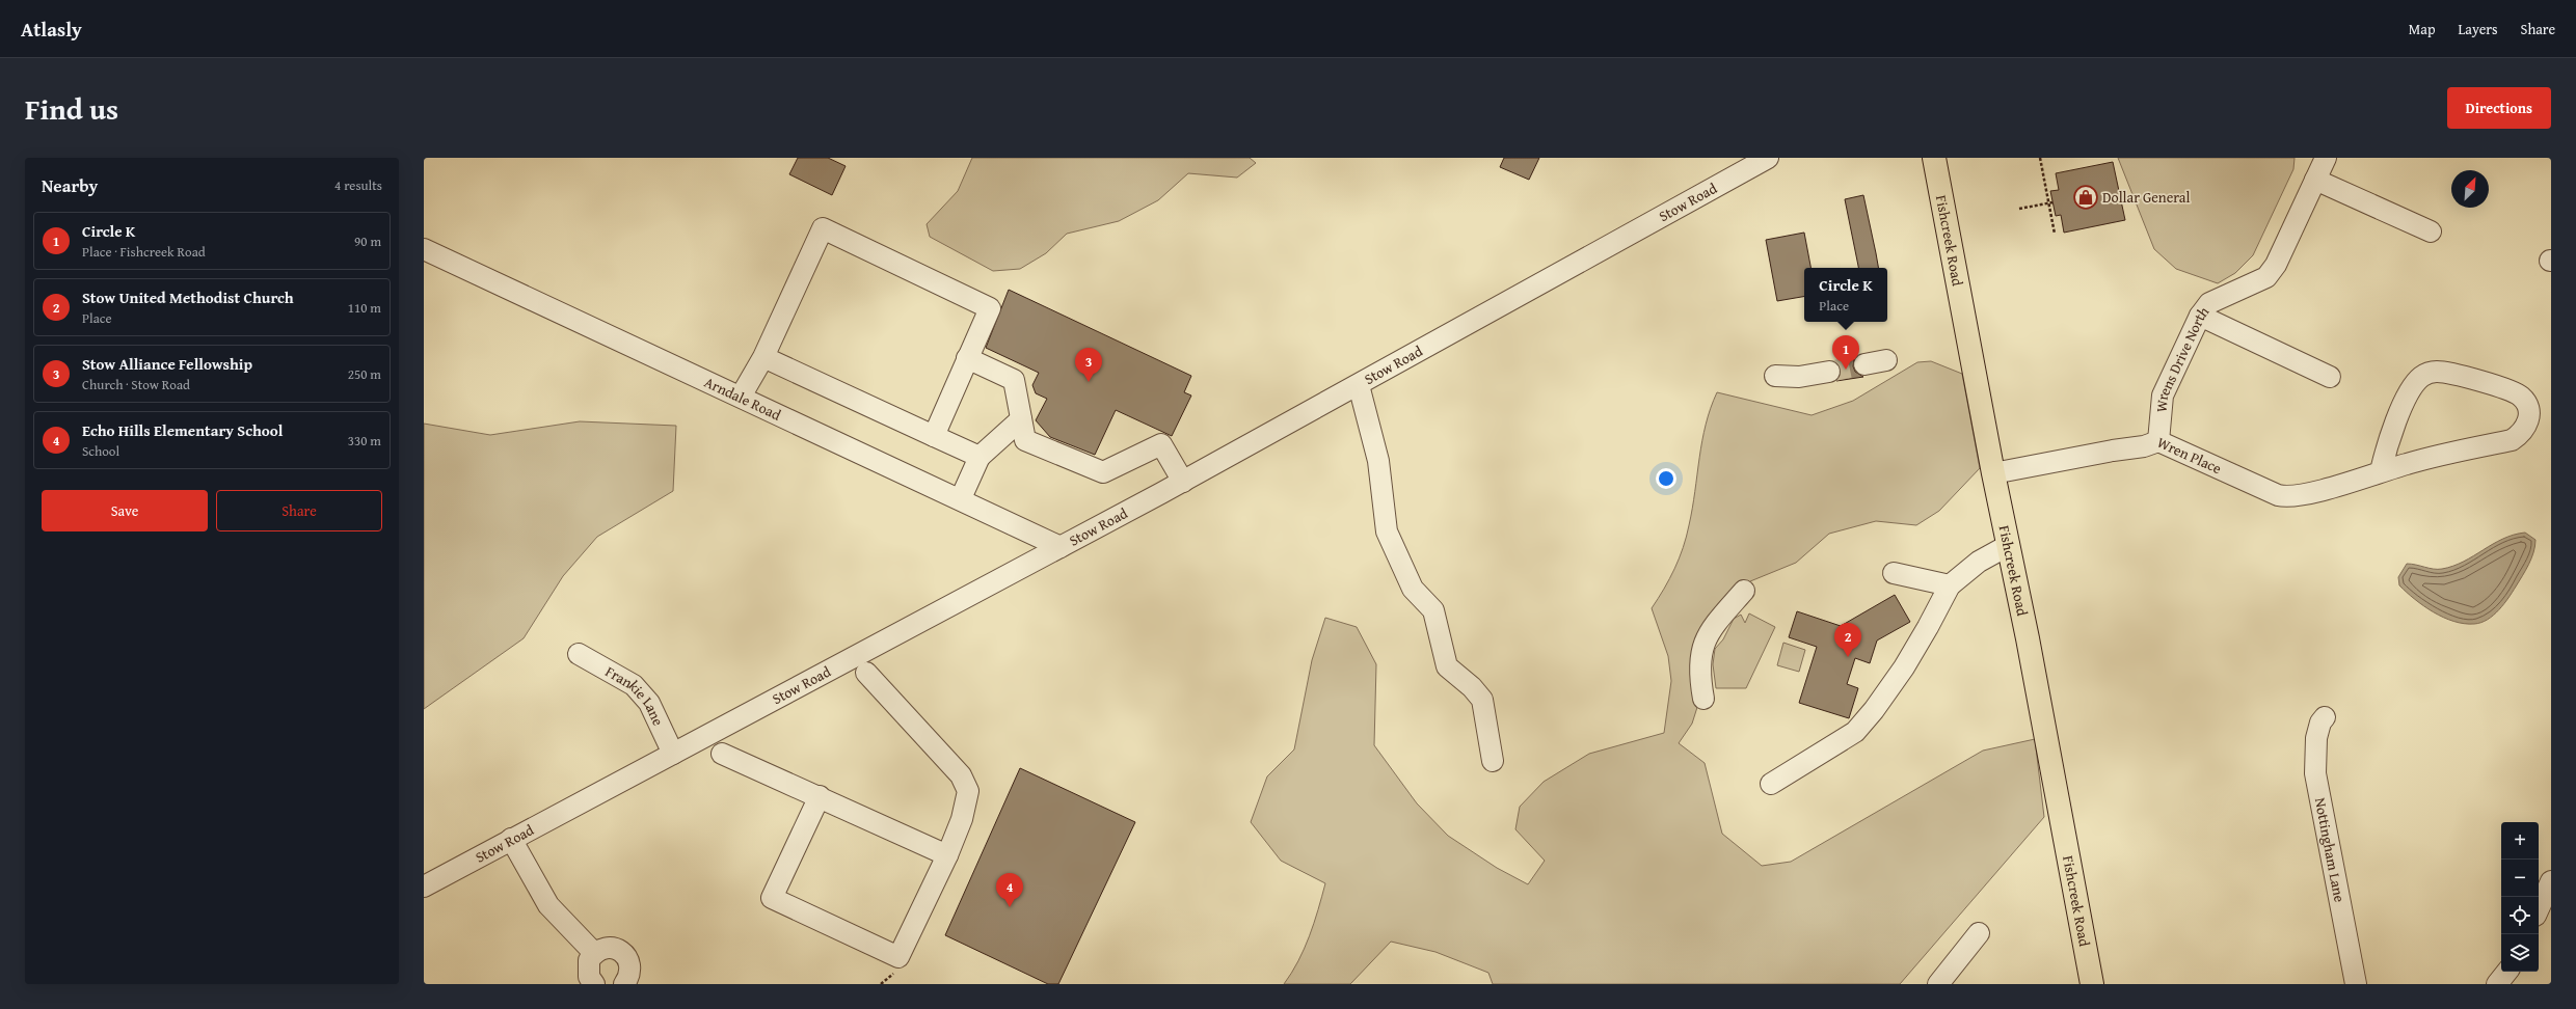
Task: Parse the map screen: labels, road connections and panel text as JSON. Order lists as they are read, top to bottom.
{
  "streets": {
    "main road": ["Fishcreek Road"],
    "street": [
      "Stow Road",
      "Wrens Drive North",
      "Arndale Road",
      "Wren Place",
      "Frankie Lane",
      "Nottingham Lane"
    ]
  },
  "crossings": [
    ["Stow Road", "Arndale Road"],
    ["Stow Road", "Frankie Lane"],
    ["Fishcreek Road", "Wren Place"],
    ["Wrens Drive North", "Wren Place"]
  ],
  "places": {
    "shop": ["Dollar General"]
  },
  "north": "top right",
  "page": {
    "header": "Atlasly",
    "nav": ["Map", "Layers", "Share"],
    "title": "Find us",
    "buttons": [
      "Directions",
      ["Save", "Share"]
    ],
    "heading": ["Nearby", "4 results"],
    "list": [
      {
        "mark": "1",
        "name": "Circle K",
        "note": "Place · Fishcreek Road",
        "value": "90 m"
      },
      {
        "mark": "2",
        "name": "Stow United Methodist Church",
        "note": "Place",
        "value": "110 m"
      },
      {
        "mark": "3",
        "name": "Stow Alliance Fellowship",
        "note": "Church · Stow Road",
        "value": "250 m"
      },
      {
        "mark": "4",
        "name": "Echo Hills Elementary School",
        "note": "School",
        "value": "330 m"
      }
    ],
    "popup": ["Circle K", "Place"],
    "pins": [
      "1",
      "3",
      "2",
      "4"
    ],
    "map_buttons": ["+", "−"]
  }
}
